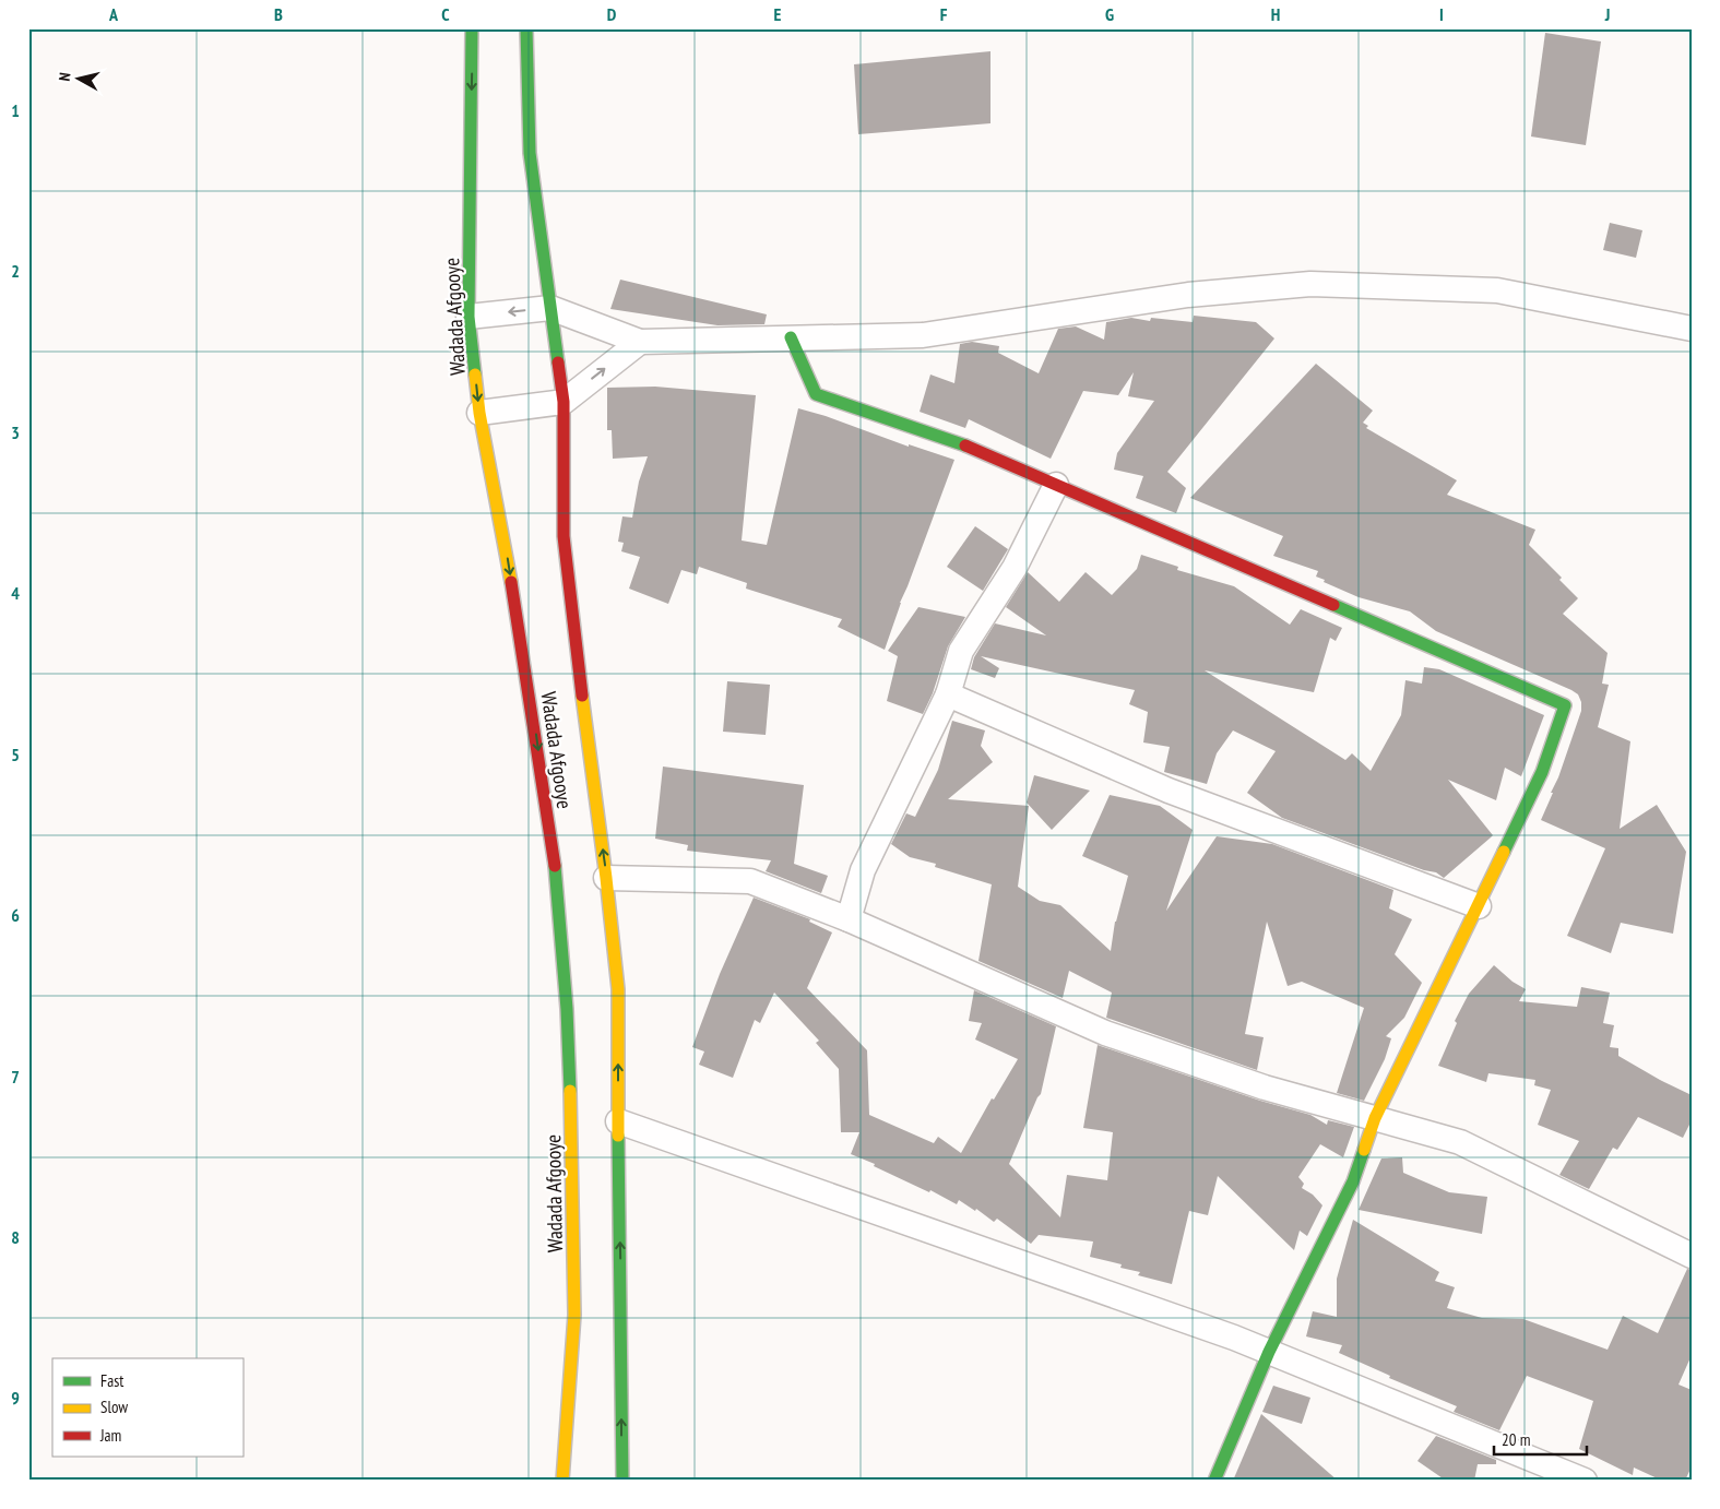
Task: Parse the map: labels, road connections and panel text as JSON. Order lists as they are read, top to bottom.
{
  "streets": {
    "main road": ["Wadada Afgooye"]
  },
  "legend": ["Fast", "Slow", "Jam"],
  "scale_bar": "20 m",
  "north": "left",
  "grid": {
    "columns": [
      "A",
      "B",
      "C",
      "D",
      "E",
      "F",
      "G",
      "H",
      "I",
      "J"
    ],
    "rows": [
      "1",
      "2",
      "3",
      "4",
      "5",
      "6",
      "7",
      "8",
      "9"
    ]
  }
}
